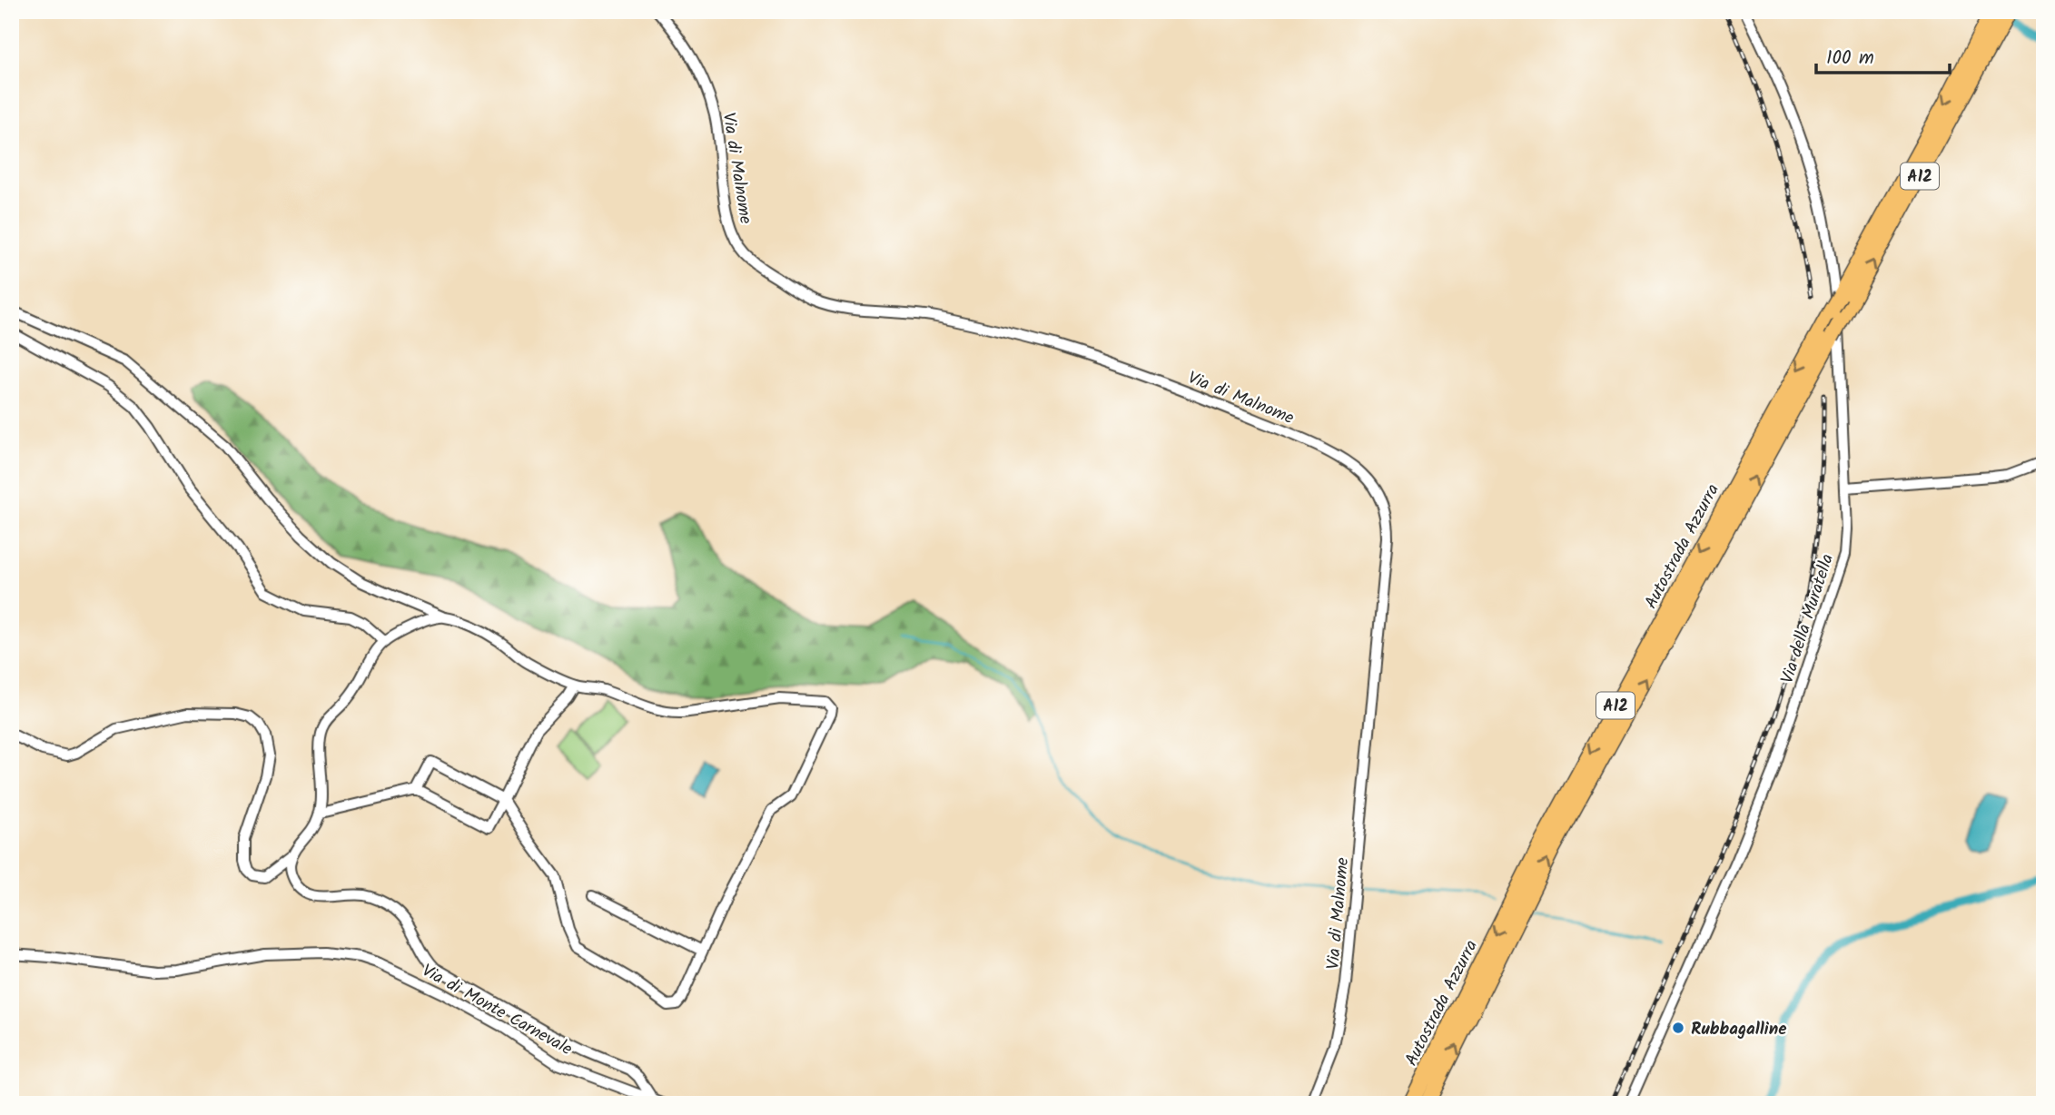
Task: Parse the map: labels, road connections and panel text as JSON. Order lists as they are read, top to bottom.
{
  "streets": {
    "highway": ["A12", "Autostrada Azzurra"],
    "street": ["Via di Malnome", "Via della Muratella", "Via di Monte Carnevale"]
  },
  "places": ["Rubbagalline"],
  "scale_bar": "100 m"
}
